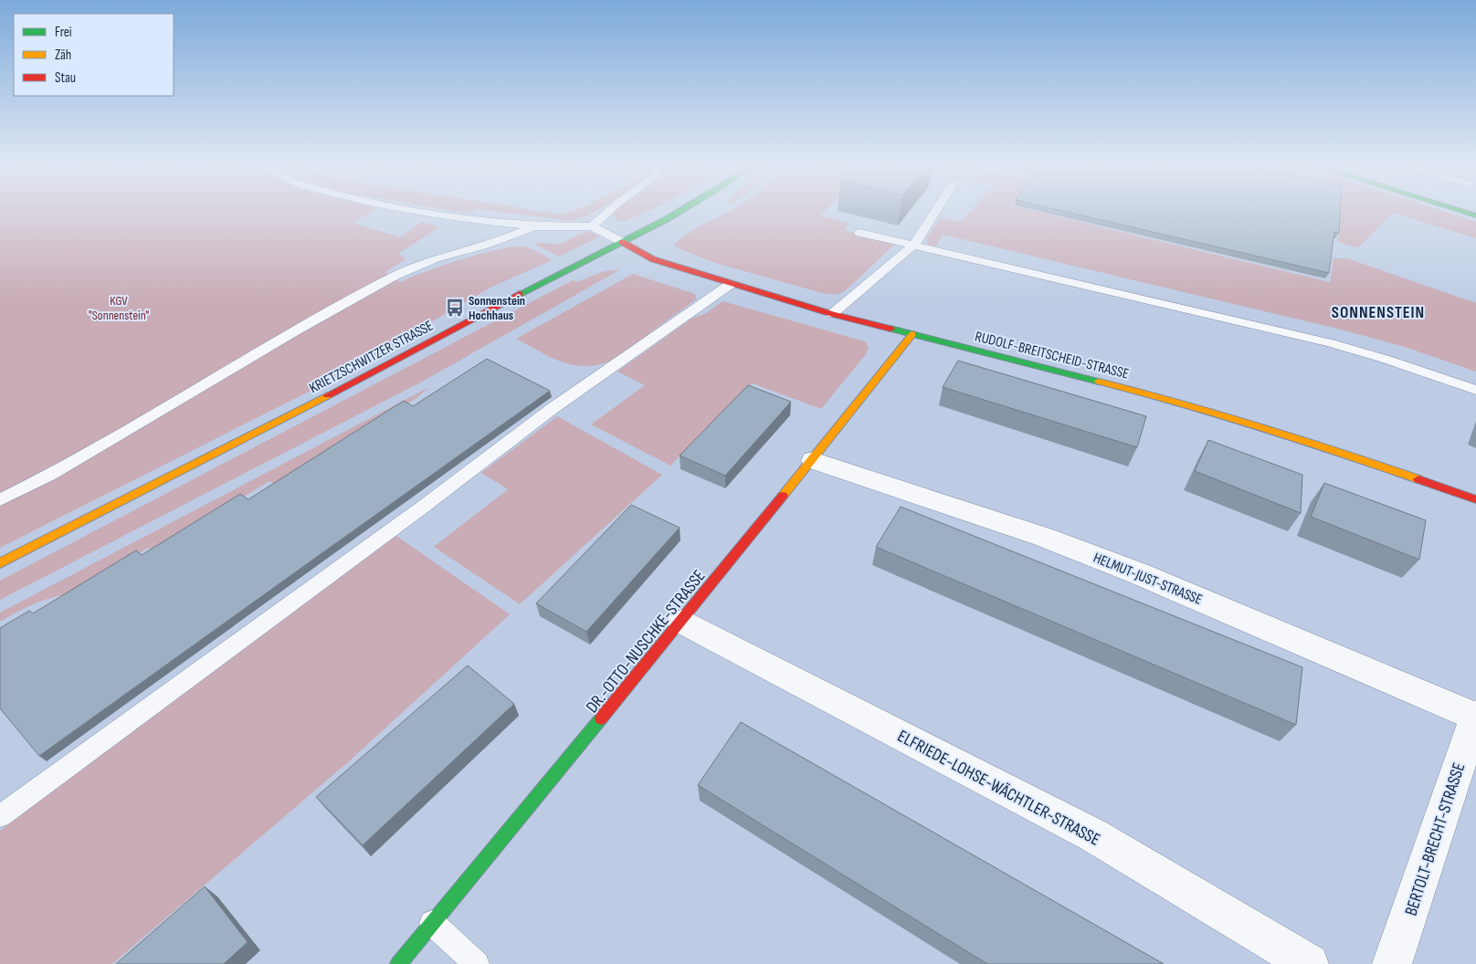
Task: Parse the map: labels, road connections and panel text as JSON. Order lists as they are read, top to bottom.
{
  "streets": {
    "street": [
      "RUDOLF-BREITSCHEID-STRASSE",
      "KRIETZSCHWITZER STRASSE",
      "HELMUT-JUST-STRASSE",
      "DR.-OTTO-NUSCHKE-STRASSE",
      "ELFRIEDE-LOHSE-WÄCHTLER-STRASSE",
      "BERTOLT-BRECHT-STRASSE"
    ]
  },
  "crossings": [
    ["RUDOLF-BREITSCHEID-STRASSE", "KRIETZSCHWITZER STRASSE"],
    ["RUDOLF-BREITSCHEID-STRASSE", "DR.-OTTO-NUSCHKE-STRASSE"],
    ["HELMUT-JUST-STRASSE", "DR.-OTTO-NUSCHKE-STRASSE"],
    ["HELMUT-JUST-STRASSE", "BERTOLT-BRECHT-STRASSE"],
    ["DR.-OTTO-NUSCHKE-STRASSE", "ELFRIEDE-LOHSE-WÄCHTLER-STRASSE"]
  ],
  "districts": ["SONNENSTEIN"],
  "parks": ["KGV \"Sonnenstein\""],
  "places": {
    "bus stop": ["Sonnenstein Hochhaus"]
  },
  "legend": ["Frei", "Zäh", "Stau"]
}
